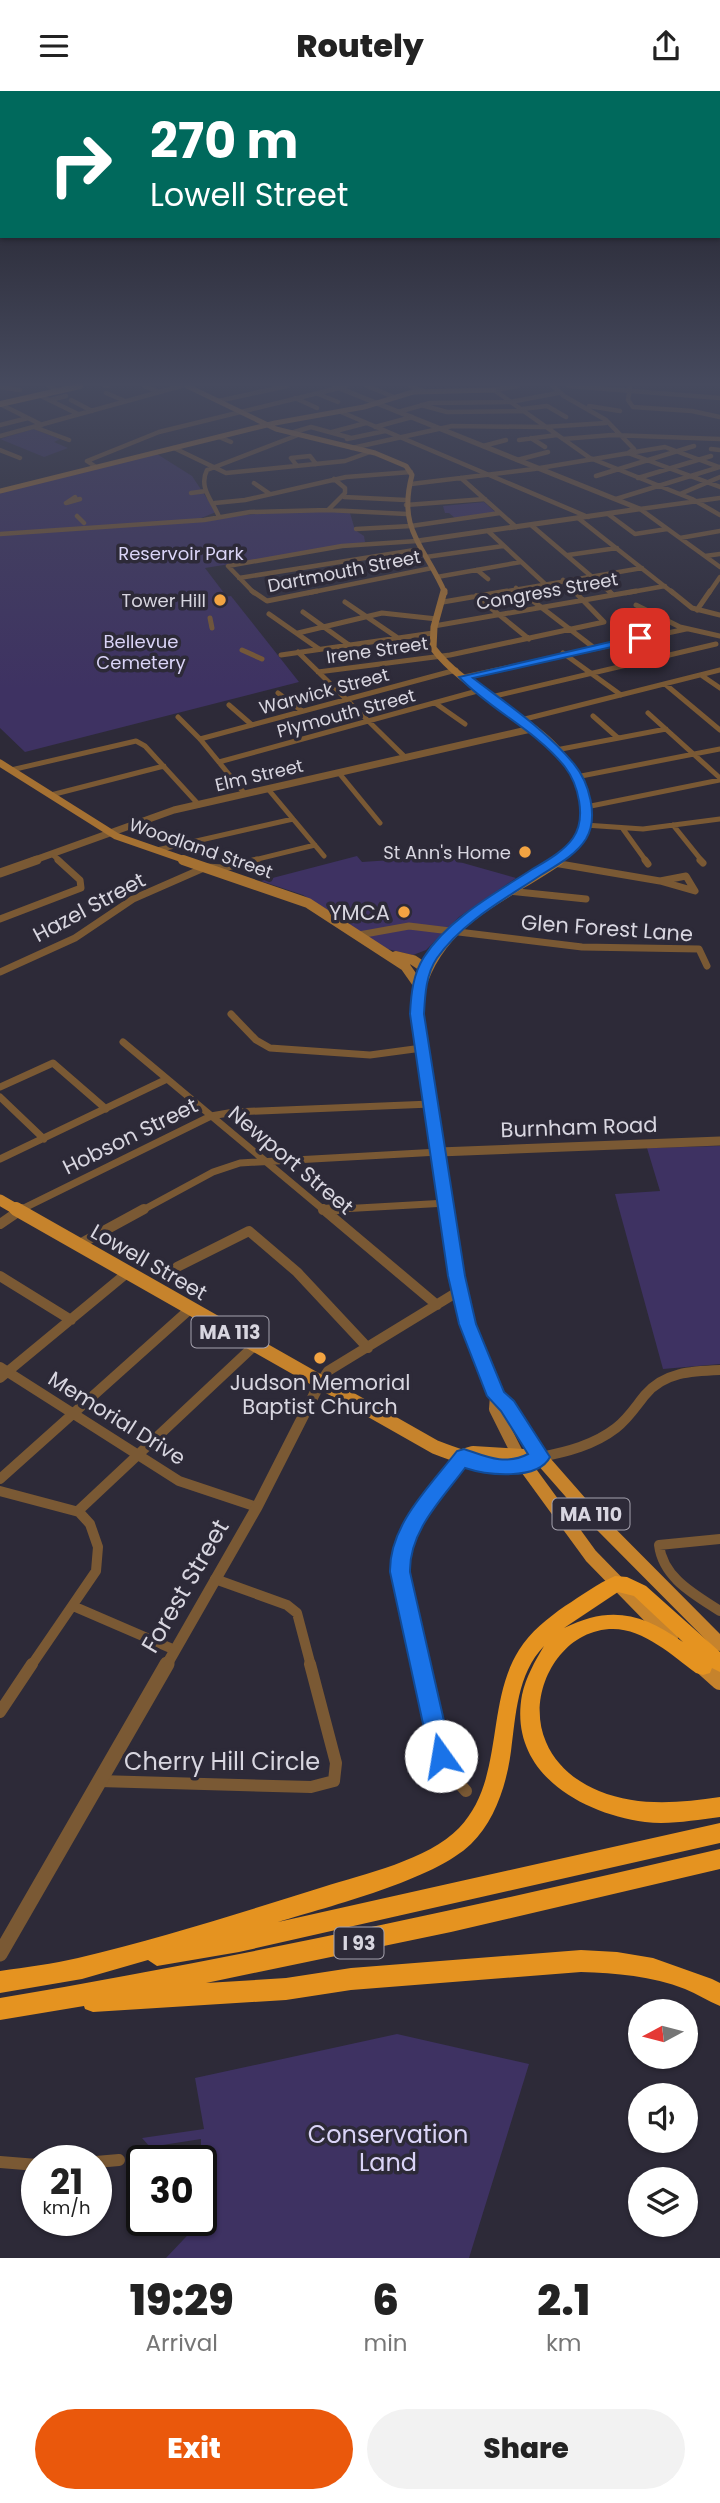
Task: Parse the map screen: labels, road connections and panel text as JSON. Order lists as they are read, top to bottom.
{
  "streets": {
    "highway": ["I 93"],
    "main road": [
      "Woodland Street",
      "Lowell Street",
      "MA 113",
      "MA 110"
    ],
    "street": [
      "Dartmouth Street",
      "Congress Street",
      "Irene Street",
      "Warwick Street",
      "Plymouth Street",
      "Elm Street",
      "Hazel Street",
      "Glen Forest Lane",
      "Burnham Road",
      "Hobson Street",
      "Newport Street",
      "Memorial Drive",
      "Forest Street",
      "Cherry Hill Circle"
    ]
  },
  "crossings": [
    ["Congress Street", "Irene Street"],
    ["Irene Street", "MA 110"],
    ["Warwick Street", "MA 110"],
    ["Plymouth Street", "MA 110"],
    ["Elm Street", "Woodland Street"],
    ["Elm Street", "MA 110"],
    ["Woodland Street", "Hazel Street"],
    ["Woodland Street", "MA 110"],
    ["Glen Forest Lane", "MA 110"],
    ["Burnham Road", "MA 110"],
    ["Hobson Street", "Newport Street"],
    ["Hobson Street", "Lowell Street"],
    ["Hobson Street", "MA 110"],
    ["Newport Street", "Forest Street"],
    ["Lowell Street", "MA 110"],
    ["Lowell Street", "Forest Street"],
    ["Memorial Drive", "Forest Street"],
    ["MA 110", "Forest Street"],
    ["Forest Street", "Cherry Hill Circle"]
  ],
  "parks": ["Reservoir Park", "Bellevue Cemetery", "Conservation Land"],
  "places": [
    "Tower Hill",
    "St Ann's Home",
    "YMCA",
    "Judson Memorial Baptist Church"
  ],
  "north": "left",
  "page": {
    "header": "Routely",
    "turn": ["270 m", "Lowell Street"],
    "speed": "21 km/h",
    "limit": "30",
    "eta": [
      "19:29",
      "Arrival",
      "6",
      "min",
      "2.1",
      "km"
    ],
    "buttons": ["Exit", "Share"]
  }
}
